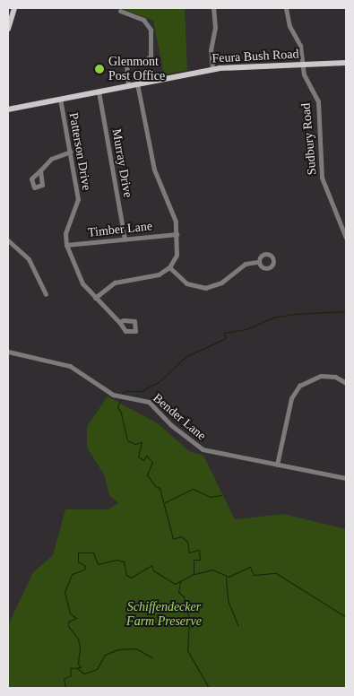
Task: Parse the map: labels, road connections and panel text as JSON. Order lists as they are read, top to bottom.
{
  "streets": {
    "main road": ["Feura Bush Road"],
    "street": [
      "Sudbury Road",
      "Patterson Drive",
      "Murray Drive",
      "Timber Lane",
      "Bender Lane"
    ]
  },
  "crossings": [
    ["Feura Bush Road", "Sudbury Road"],
    ["Feura Bush Road", "Patterson Drive"],
    ["Feura Bush Road", "Murray Drive"],
    ["Patterson Drive", "Timber Lane"],
    ["Murray Drive", "Timber Lane"]
  ],
  "parks": ["Schiffendecker Farm Preserve"],
  "places": ["Glenmont Post Office"]
}
